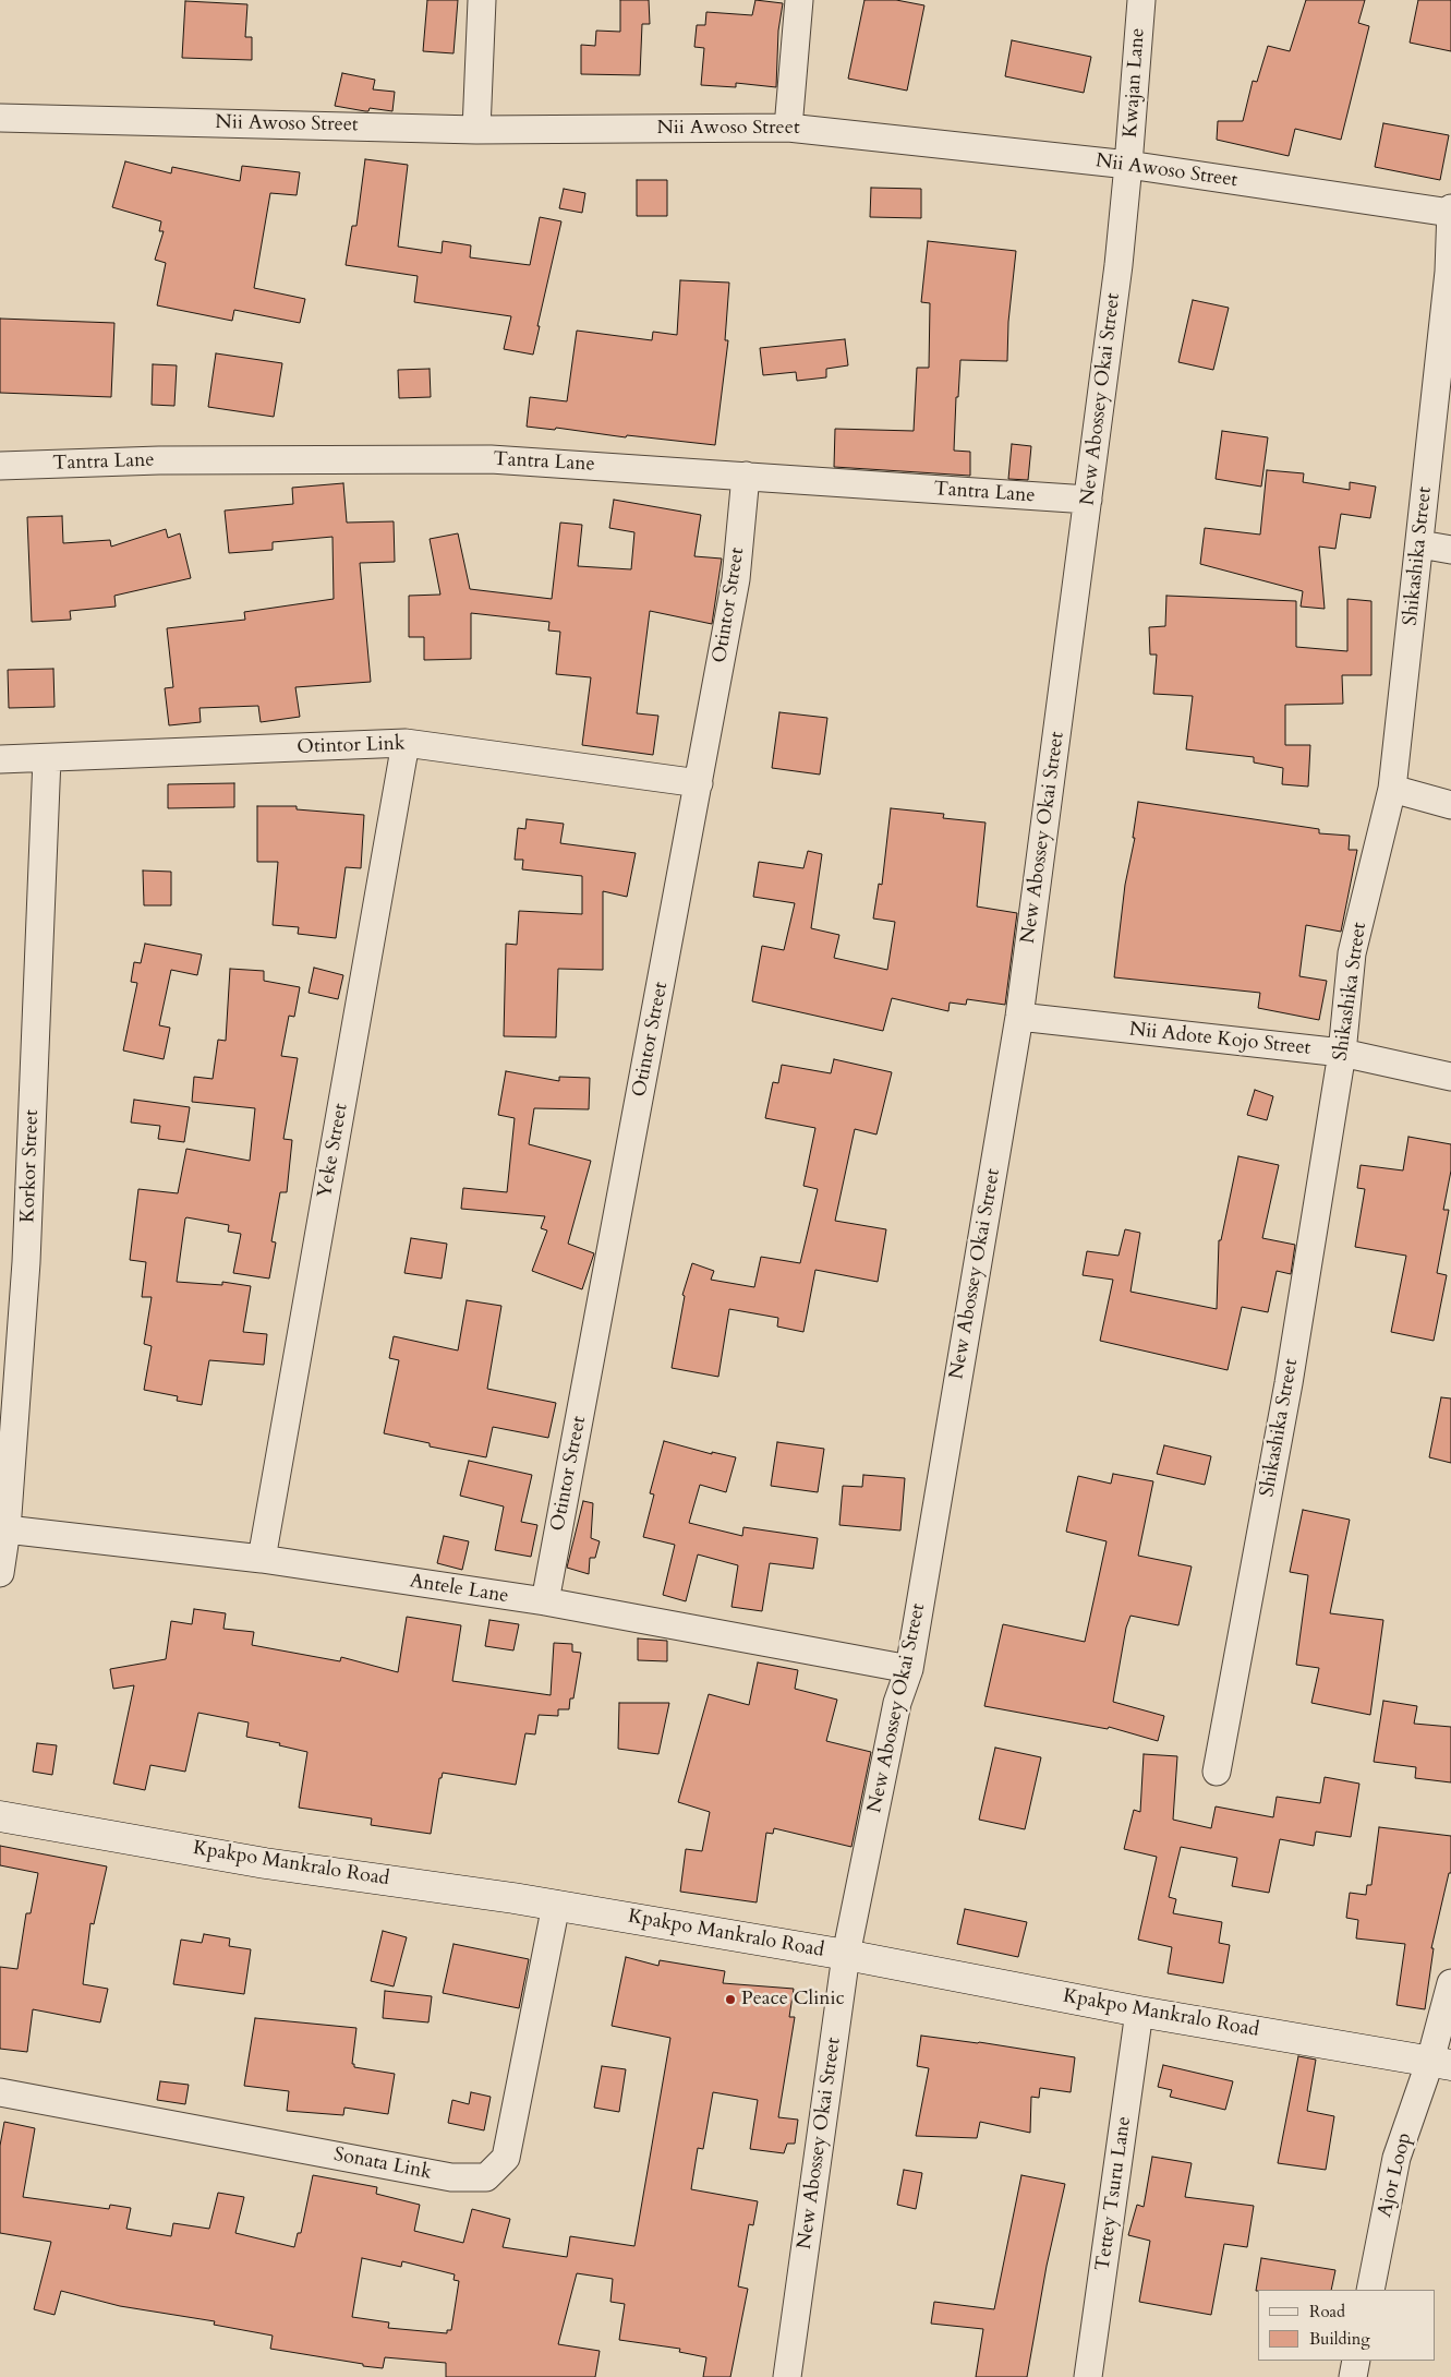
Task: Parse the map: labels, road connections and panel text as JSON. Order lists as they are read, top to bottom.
{
  "streets": {
    "street": [
      "Kwajan Lane",
      "Nii Awoso Street",
      "New Abossey Okai Street",
      "Tantra Lane",
      "Shikashika Street",
      "Otintor Street",
      "Otintor Link",
      "Nii Adote Kojo Street",
      "Yeke Street",
      "Korkor Street",
      "Antele Lane",
      "Kpakpo Mankralo Road",
      "Sonata Link",
      "Ajor Loop",
      "Tettey Tsuru Lane"
    ]
  },
  "crossings": [
    ["Kwajan Lane", "Nii Awoso Street"],
    ["Kwajan Lane", "New Abossey Okai Street"],
    ["Nii Awoso Street", "New Abossey Okai Street"],
    ["Nii Awoso Street", "Shikashika Street"],
    ["New Abossey Okai Street", "Tantra Lane"],
    ["New Abossey Okai Street", "Nii Adote Kojo Street"],
    ["New Abossey Okai Street", "Antele Lane"],
    ["New Abossey Okai Street", "Kpakpo Mankralo Road"],
    ["Tantra Lane", "Otintor Street"],
    ["Shikashika Street", "Nii Adote Kojo Street"],
    ["Otintor Street", "Otintor Link"],
    ["Otintor Street", "Antele Lane"],
    ["Otintor Link", "Yeke Street"],
    ["Otintor Link", "Korkor Street"],
    ["Yeke Street", "Antele Lane"],
    ["Korkor Street", "Antele Lane"],
    ["Kpakpo Mankralo Road", "Sonata Link"],
    ["Kpakpo Mankralo Road", "Ajor Loop"],
    ["Kpakpo Mankralo Road", "Tettey Tsuru Lane"]
  ],
  "places": ["Peace Clinic"],
  "legend": ["Road", "Building"]
}
